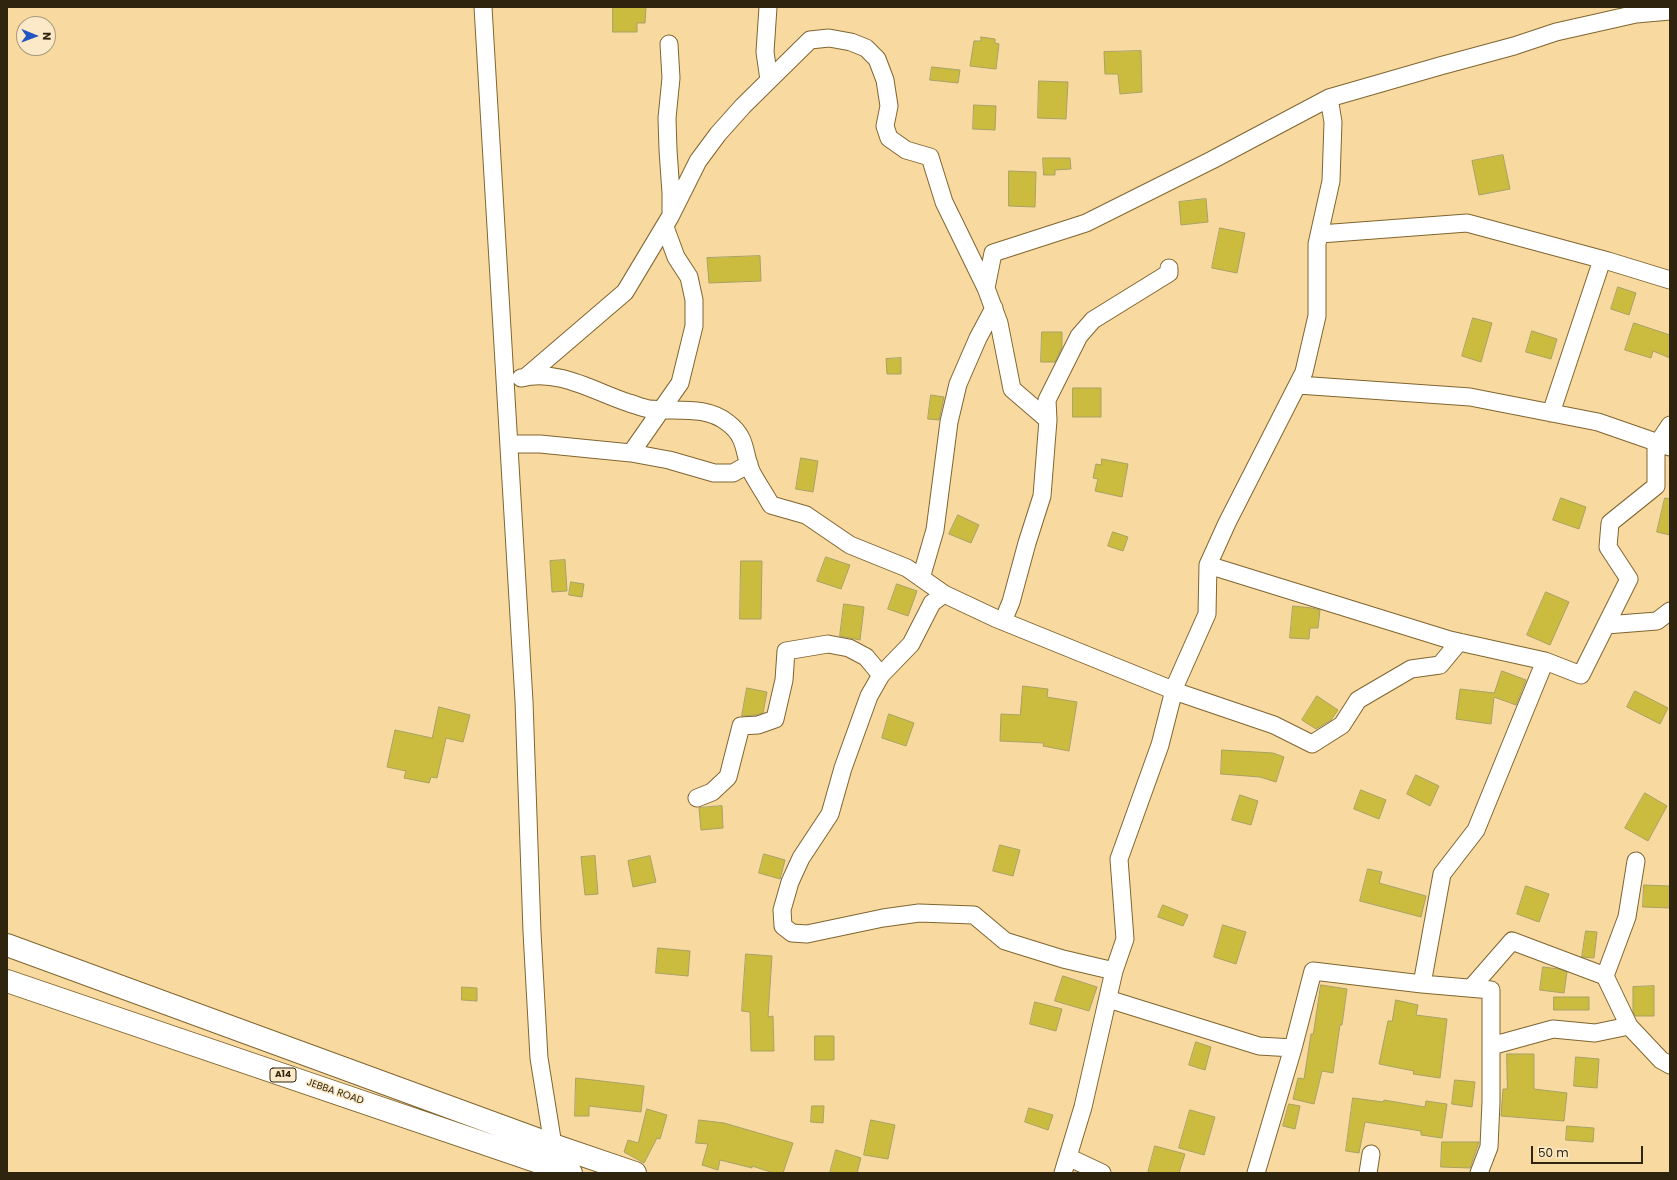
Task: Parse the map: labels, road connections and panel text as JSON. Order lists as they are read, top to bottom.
{
  "streets": {
    "highway": ["A14", "JEBBA ROAD"]
  },
  "scale_bar": "50 m",
  "north": "right"
}
